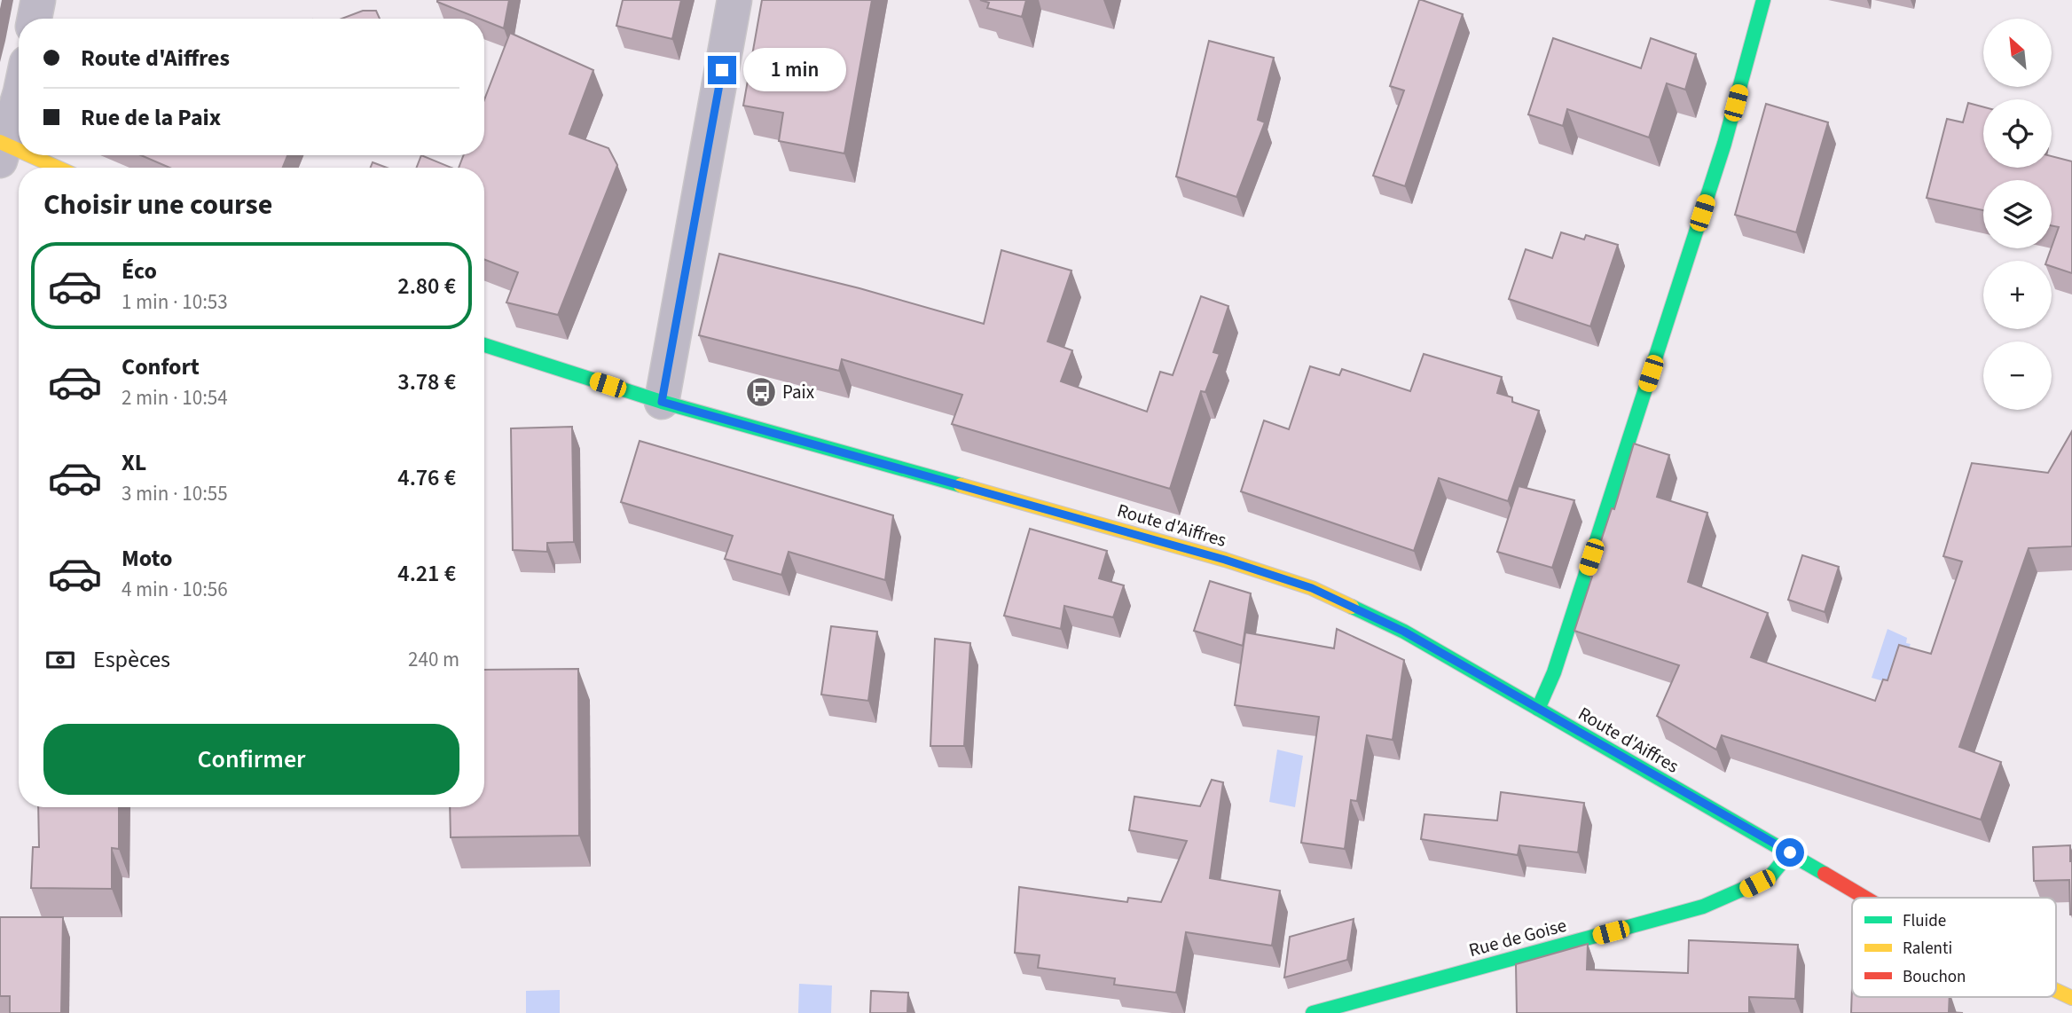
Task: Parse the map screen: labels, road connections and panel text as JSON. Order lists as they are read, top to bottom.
{
  "streets": {
    "main road": ["Route d'Aiffres", "Rue de Goise"]
  },
  "crossings": [
    ["Route d'Aiffres", "Rue de Goise"]
  ],
  "places": {
    "bus stop": ["Paix"]
  },
  "legend": ["Fluide", "Ralenti", "Bouchon"],
  "north": "top left",
  "page": {
    "map_buttons": ["+", "−"],
    "banner": ["Route d'Aiffres", "Rue de la Paix"],
    "bubble": "1 min",
    "heading": "Choisir une course",
    "list": [
      {
        "name": "Éco",
        "note": "1 min · 10:53",
        "value": "2.80 €"
      },
      {
        "name": "Confort",
        "note": "2 min · 10:54",
        "value": "3.78 €"
      },
      {
        "name": "XL",
        "note": "3 min · 10:55",
        "value": "4.76 €"
      },
      {
        "name": "Moto",
        "note": "4 min · 10:56",
        "value": "4.21 €"
      }
    ],
    "pay": ["Espèces", "240 m"],
    "buttons": "Confirmer"
  }
}
